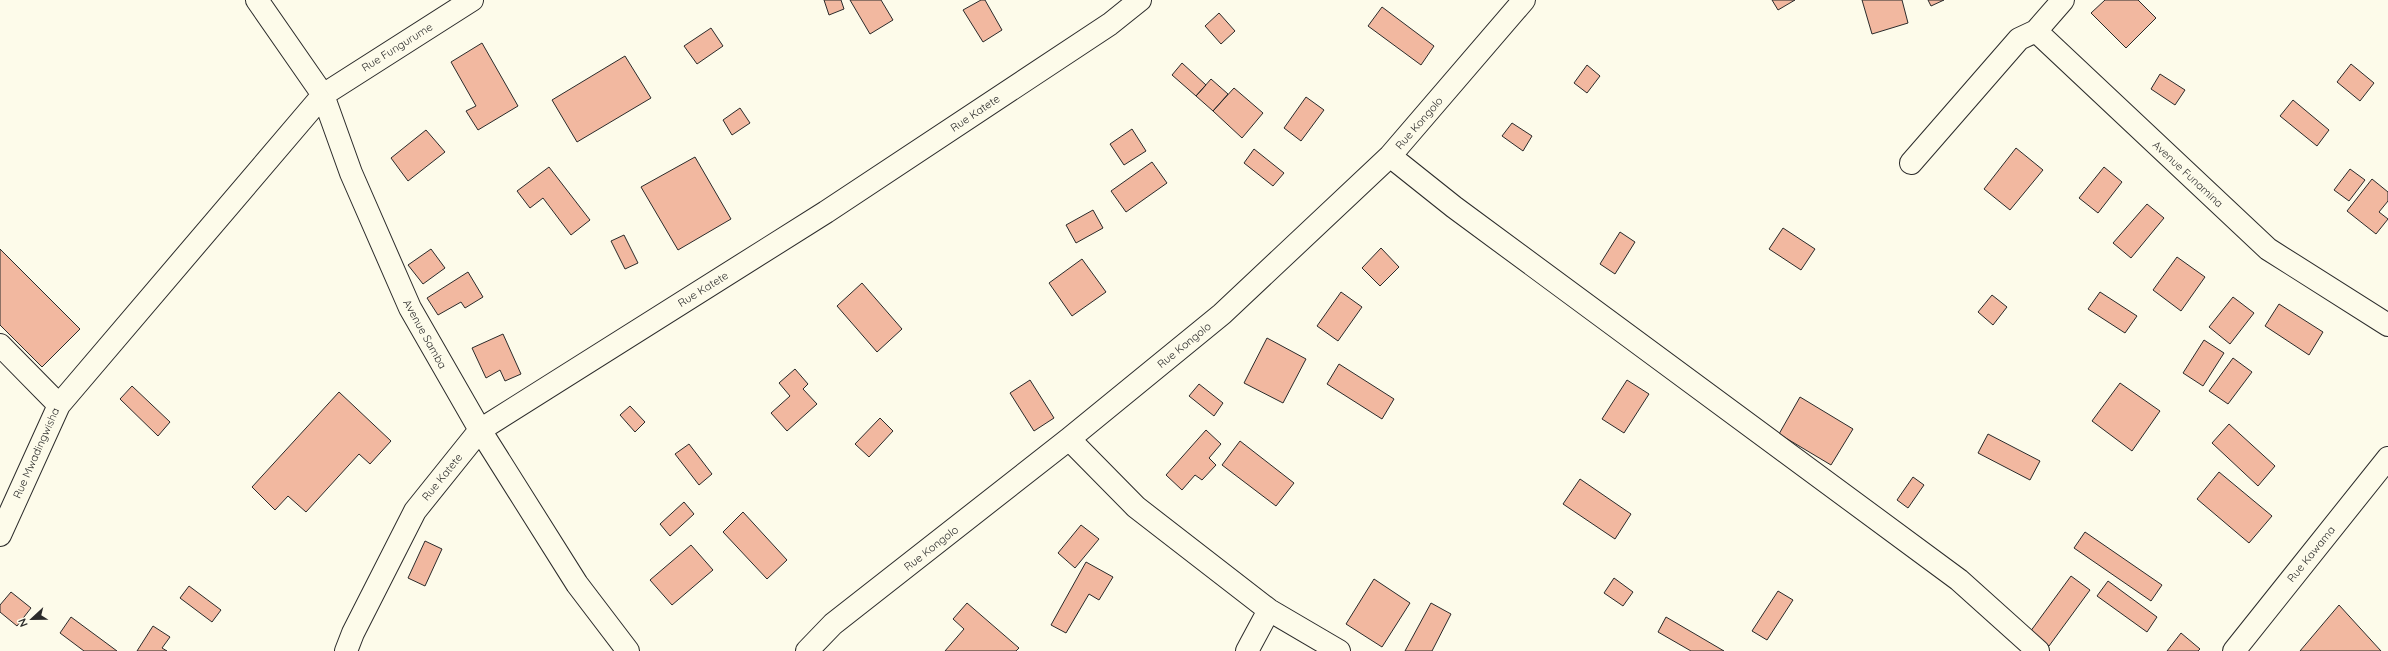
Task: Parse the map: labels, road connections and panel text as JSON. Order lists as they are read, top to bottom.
{
  "streets": {
    "street": [
      "Rue Fungurume",
      "Rue Katete",
      "Rue Kongolo",
      "Avenue Funamina",
      "Avenue Samba",
      "Rue Mwadingwisha",
      "Rue Kawama"
    ]
  },
  "crossings": [
    ["Rue Fungurume", "Avenue Samba"],
    ["Rue Fungurume", "Rue Mwadingwisha"],
    ["Rue Katete", "Avenue Samba"]
  ],
  "north": "left"
}
